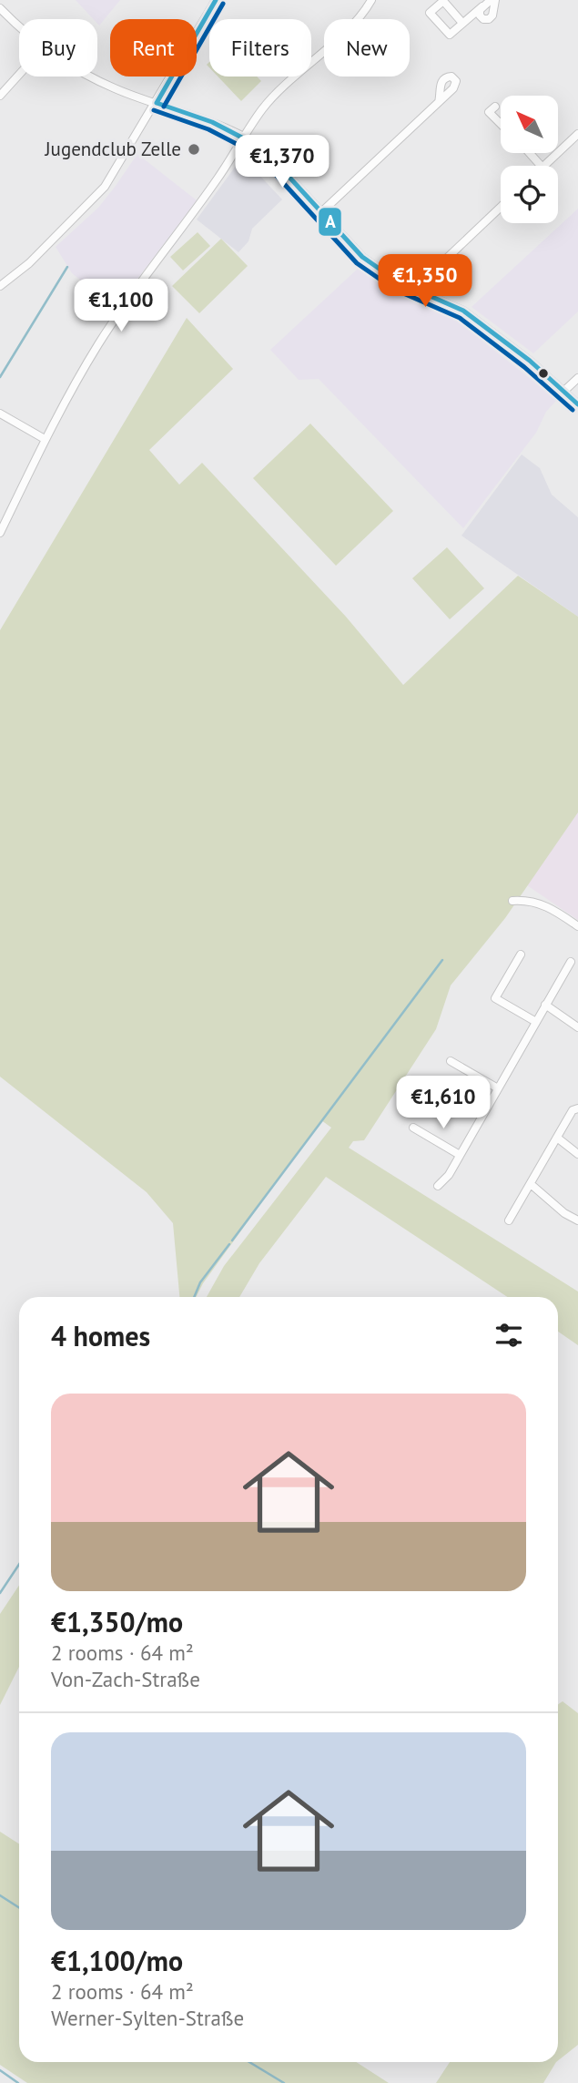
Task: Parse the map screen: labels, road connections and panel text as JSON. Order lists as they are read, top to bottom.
{
  "places": ["Jugendclub Zelle"],
  "lines": ["transit line A"],
  "north": "top left",
  "page": {
    "chip": [
      "Buy",
      "Rent",
      "Filters",
      "New"
    ],
    "price": [
      "€1,370",
      "€1,350",
      "€1,100",
      "€1,610"
    ],
    "heading": "4 homes",
    "list": [
      {
        "name": "€1,350/mo",
        "note": "2 rooms · 64 m² · Von-Zach-Straße"
      },
      {
        "name": "€1,100/mo",
        "note": "2 rooms · 64 m² · Werner-Sylten-Straße"
      }
    ]
  }
}
